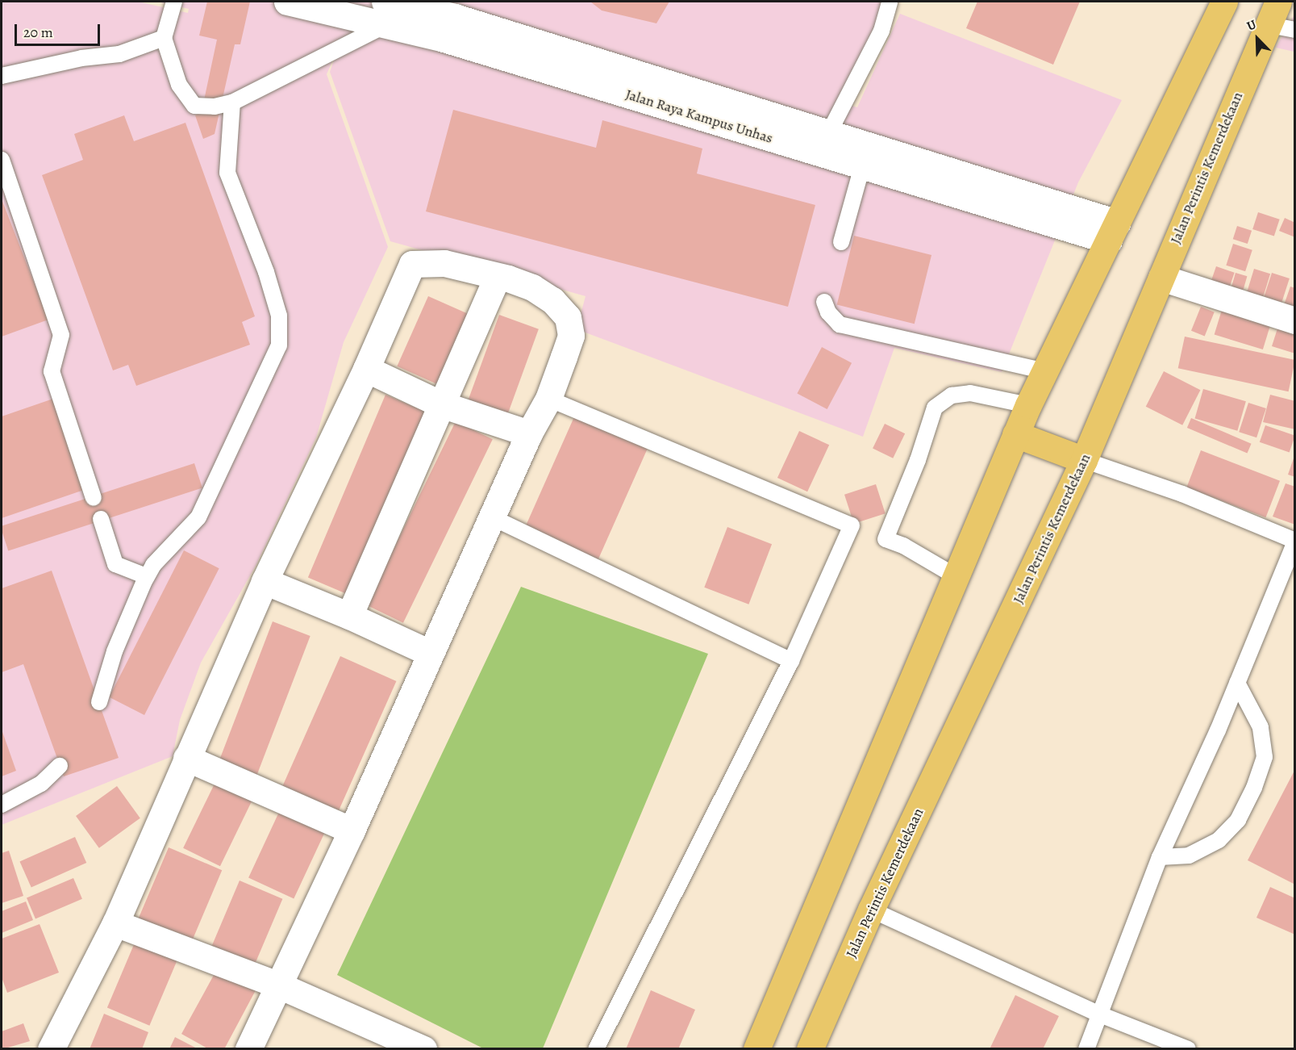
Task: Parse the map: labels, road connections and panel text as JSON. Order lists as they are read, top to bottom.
{
  "streets": {
    "highway": ["Jalan Perintis Kemerdekaan"],
    "street": ["Jalan Raya Kampus Unhas"]
  },
  "scale_bar": "20 m",
  "north": "top left"
}
